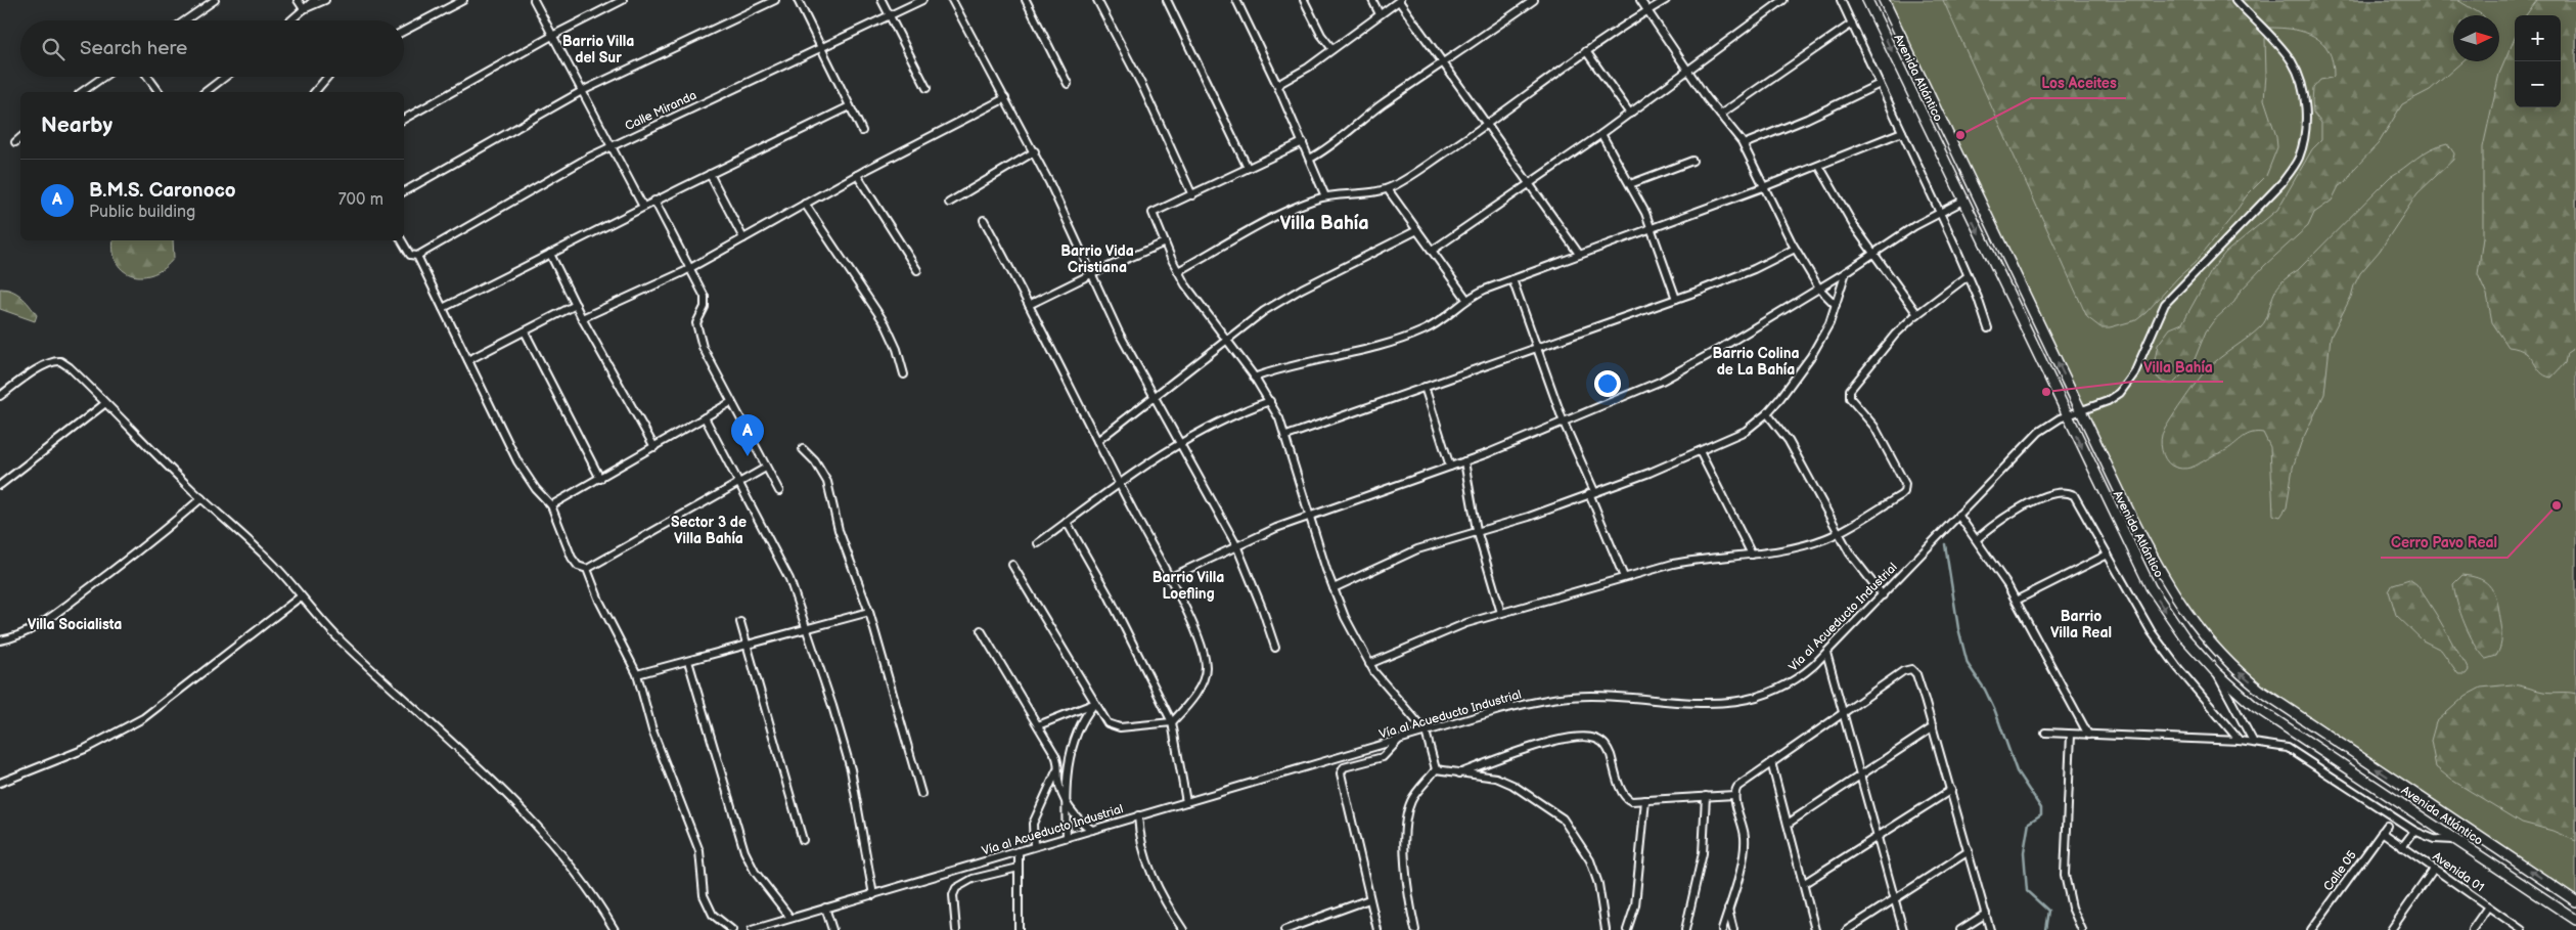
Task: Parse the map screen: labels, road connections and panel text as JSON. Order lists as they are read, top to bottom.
{
  "streets": {
    "main road": ["Avenida Atlántico"],
    "street": [
      "Calle Miranda",
      "Vía al Acueducto Industrial",
      "Calle 05",
      "Avenida 01"
    ]
  },
  "crossings": [
    ["Avenida Atlántico", "Vía al Acueducto Industrial"],
    ["Calle 05", "Avenida 01"]
  ],
  "districts": [
    "Barrio Villa del Sur",
    "Villa Bahía",
    "Barrio Vida Cristiana",
    "Barrio Colina de La Bahía",
    "Sector 3 de Villa Bahía",
    "Barrio Villa Loefling",
    "Barrio Villa Real",
    "Villa Socialista"
  ],
  "places": ["Los Aceites", "Villa Bahía", "Cerro Pavo Real"],
  "north": "right",
  "page": {
    "map_buttons": ["+", "−"],
    "search": "Search here",
    "heading": "Nearby",
    "list": [
      {
        "mark": "A",
        "name": "B.M.S. Caronoco",
        "note": "Public building",
        "value": "700 m"
      }
    ],
    "pins": "A"
  }
}
